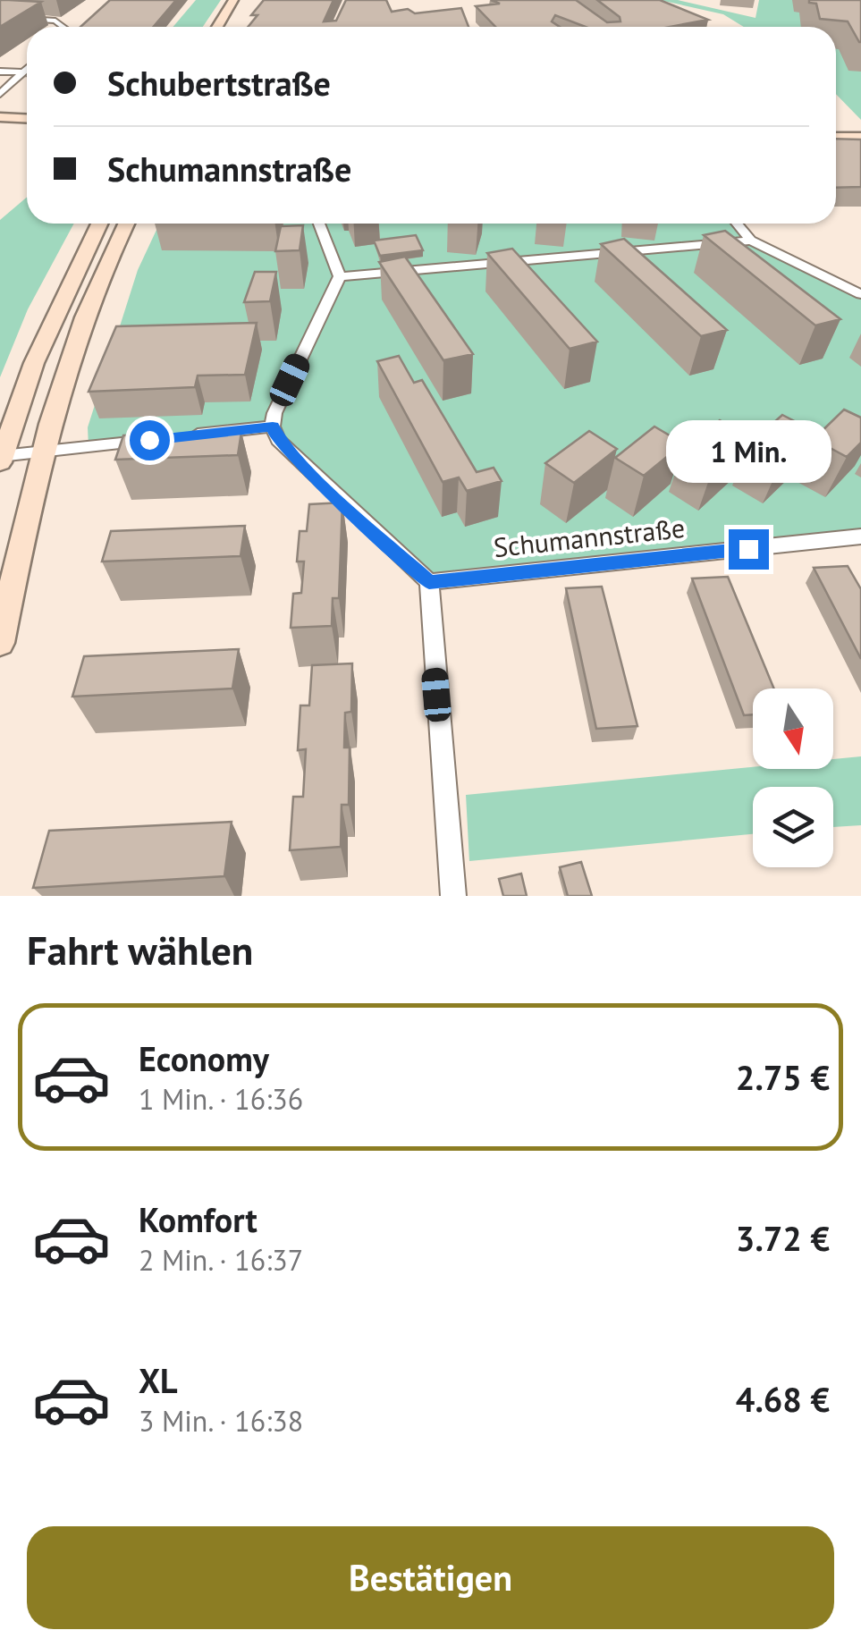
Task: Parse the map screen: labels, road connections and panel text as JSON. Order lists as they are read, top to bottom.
{
  "streets": {
    "street": ["Schumannstraße"]
  },
  "north": "bottom",
  "page": {
    "banner": ["Schubertstraße", "Schumannstraße"],
    "bubble": "1 Min.",
    "heading": "Fahrt wählen",
    "list": [
      {
        "name": "Economy",
        "note": "1 Min. · 16:36",
        "value": "2.75 €"
      },
      {
        "name": "Komfort",
        "note": "2 Min. · 16:37",
        "value": "3.72 €"
      },
      {
        "name": "XL",
        "note": "3 Min. · 16:38",
        "value": "4.68 €"
      }
    ],
    "buttons": "Bestätigen"
  }
}
